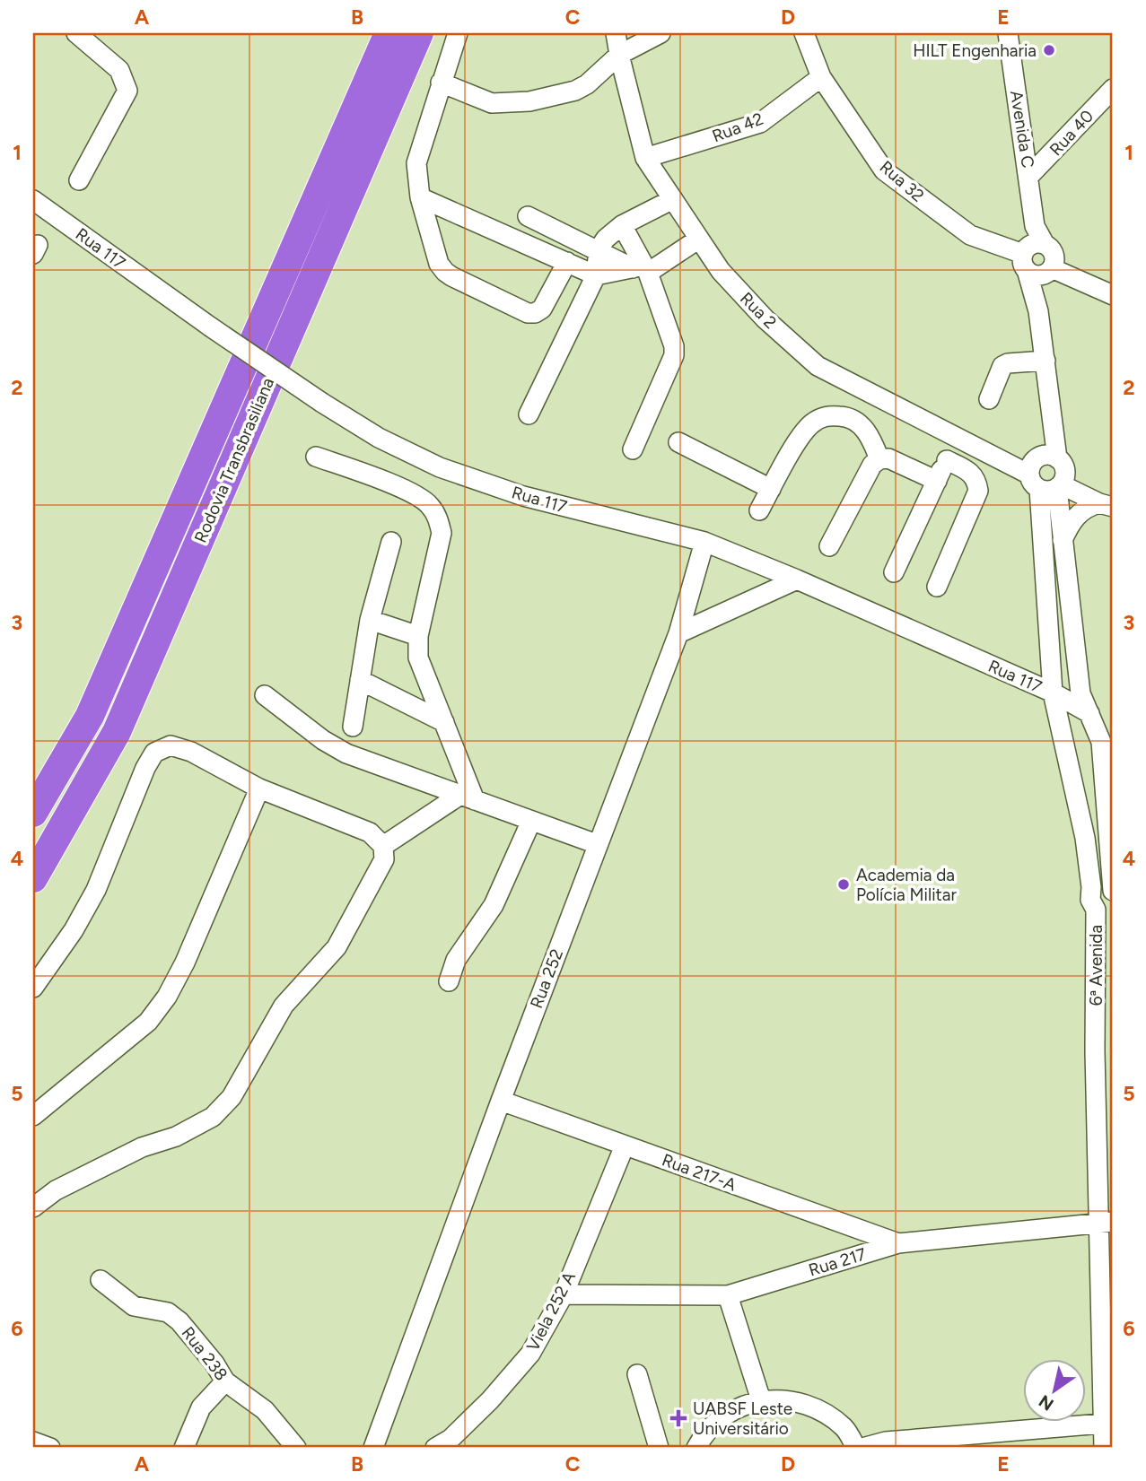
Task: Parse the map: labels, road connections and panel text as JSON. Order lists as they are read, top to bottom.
{
  "streets": {
    "highway": ["Rodovia Transbrasiliana"],
    "street": [
      "Rua 42",
      "Avenida C",
      "Rua 40",
      "Rua 32",
      "Rua 117",
      "Rua 2",
      "6ª Avenida",
      "Rua 252",
      "Rua 217-A",
      "Rua 217",
      "Viela 252 A",
      "Rua 238"
    ]
  },
  "crossings": [
    ["Rua 42", "Rua 32"],
    ["Rua 42", "Rua 2"],
    ["Avenida C", "Rua 40"],
    ["Avenida C", "Rua 32"],
    ["Rua 117", "6ª Avenida"],
    ["Rua 117", "Rua 252"],
    ["Rua 2", "6ª Avenida"],
    ["6ª Avenida", "Rua 217"],
    ["Rua 252", "Rua 217-A"],
    ["Rua 217-A", "Rua 217"],
    ["Rua 217-A", "Viela 252 A"],
    ["Rua 217", "Viela 252 A"]
  ],
  "places": {
    "other": ["HILT Engenharia", "Academia da Polícia Militar"],
    "health": ["UABSF Leste Universitário"]
  },
  "north": "bottom left",
  "grid": {
    "columns": [
      "A",
      "B",
      "C",
      "D",
      "E"
    ],
    "rows": [
      "1",
      "2",
      "3",
      "4",
      "5",
      "6"
    ]
  }
}
